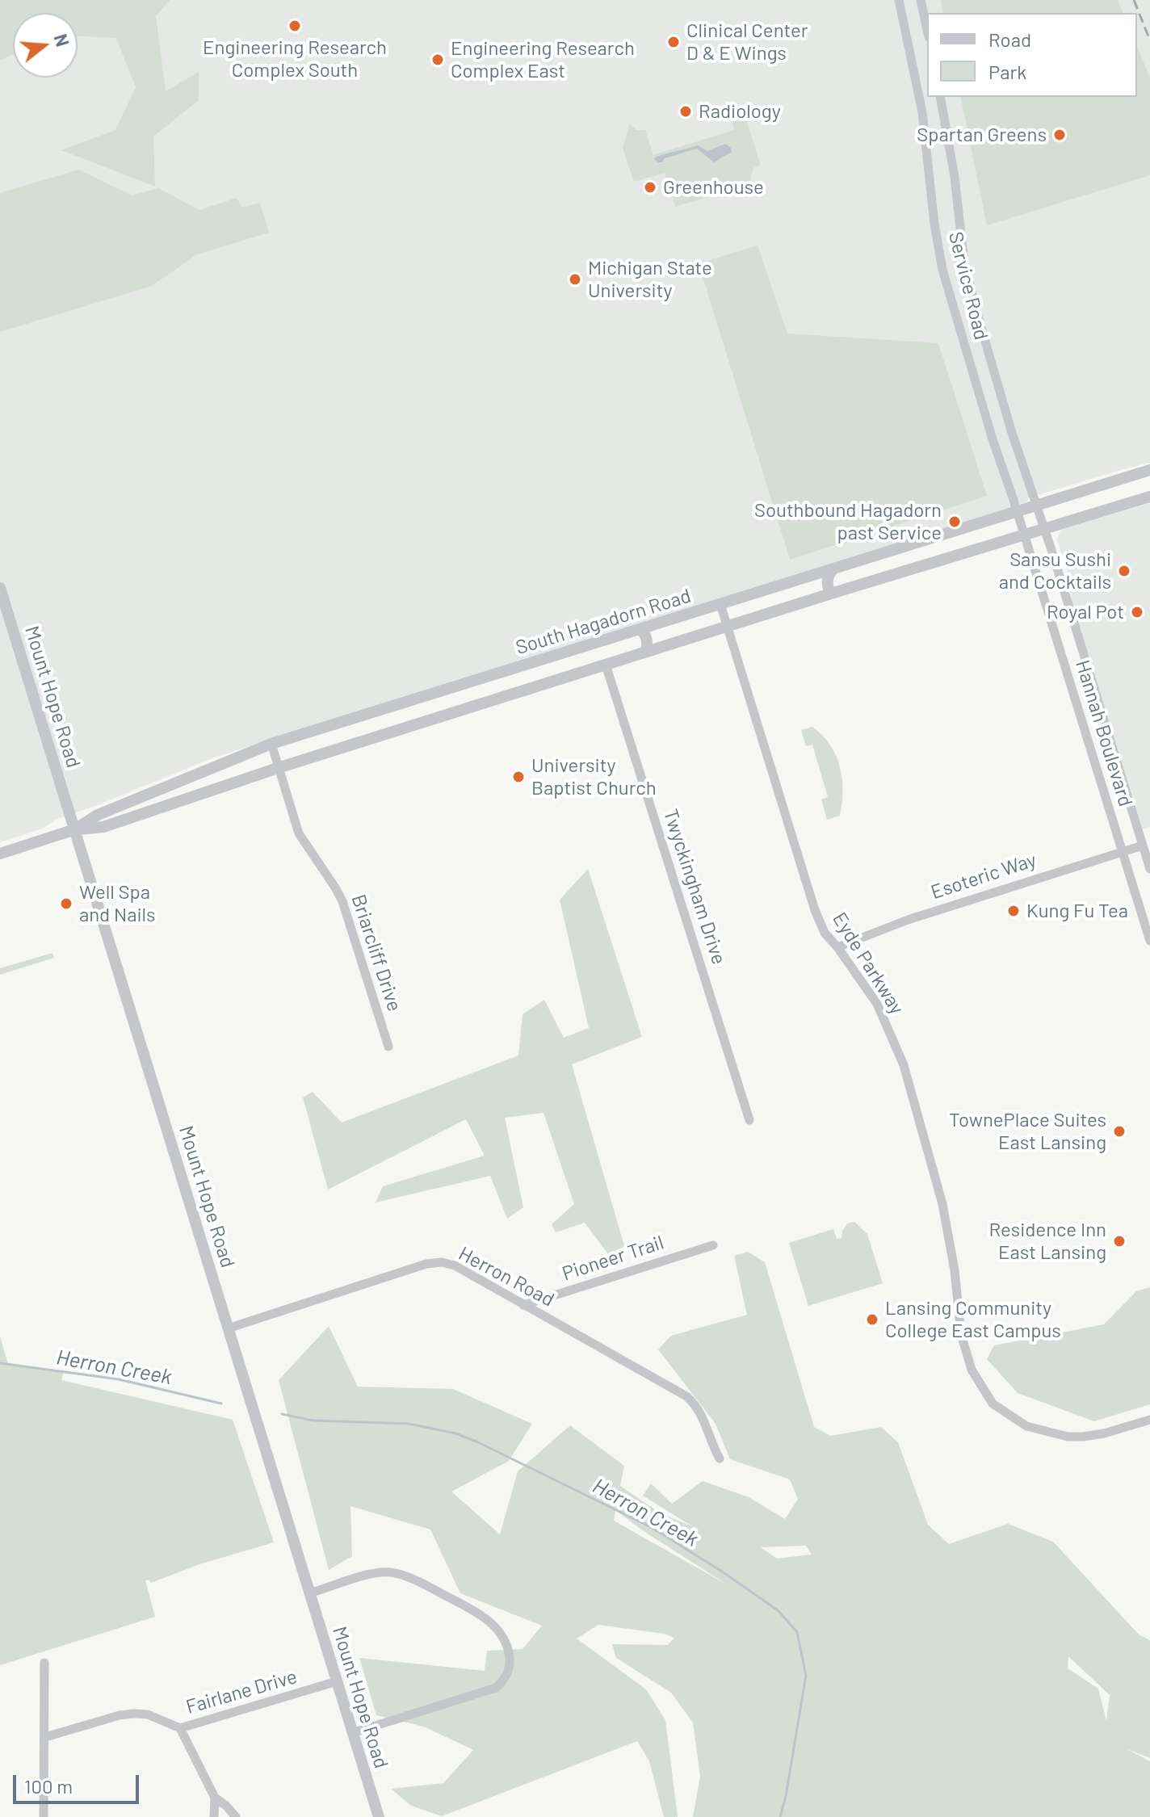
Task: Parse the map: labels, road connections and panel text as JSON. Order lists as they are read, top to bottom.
{
  "streets": {
    "street": [
      "Service Road",
      "South Hagadorn Road",
      "Mount Hope Road",
      "Hannah Boulevard",
      "Esoteric Way",
      "Twyckingham Drive",
      "Briarcliff Drive",
      "Eyde Parkway",
      "Pioneer Trail",
      "Herron Road",
      "Fairlane Drive"
    ]
  },
  "crossings": [
    ["Service Road", "South Hagadorn Road"],
    ["Service Road", "Hannah Boulevard"],
    ["South Hagadorn Road", "Mount Hope Road"],
    ["South Hagadorn Road", "Hannah Boulevard"],
    ["South Hagadorn Road", "Twyckingham Drive"],
    ["South Hagadorn Road", "Briarcliff Drive"],
    ["South Hagadorn Road", "Eyde Parkway"],
    ["Mount Hope Road", "Herron Road"],
    ["Mount Hope Road", "Fairlane Drive"],
    ["Hannah Boulevard", "Esoteric Way"],
    ["Esoteric Way", "Eyde Parkway"],
    ["Pioneer Trail", "Herron Road"]
  ],
  "water": ["Herron Creek"],
  "places": [
    "Engineering Research Complex South",
    "Clinical Center D & E Wings",
    "Engineering Research Complex East",
    "Radiology",
    "Spartan Greens",
    "Greenhouse",
    "Michigan State University",
    "Southbound Hagadorn past Service",
    "Sansu Sushi and Cocktails",
    "Royal Pot",
    "University Baptist Church",
    "Well Spa and Nails",
    "Kung Fu Tea",
    "TownePlace Suites East Lansing",
    "Residence Inn East Lansing",
    "Lansing Community College East Campus"
  ],
  "legend": ["Road", "Park"],
  "scale_bar": "100 m",
  "north": "right"
}
